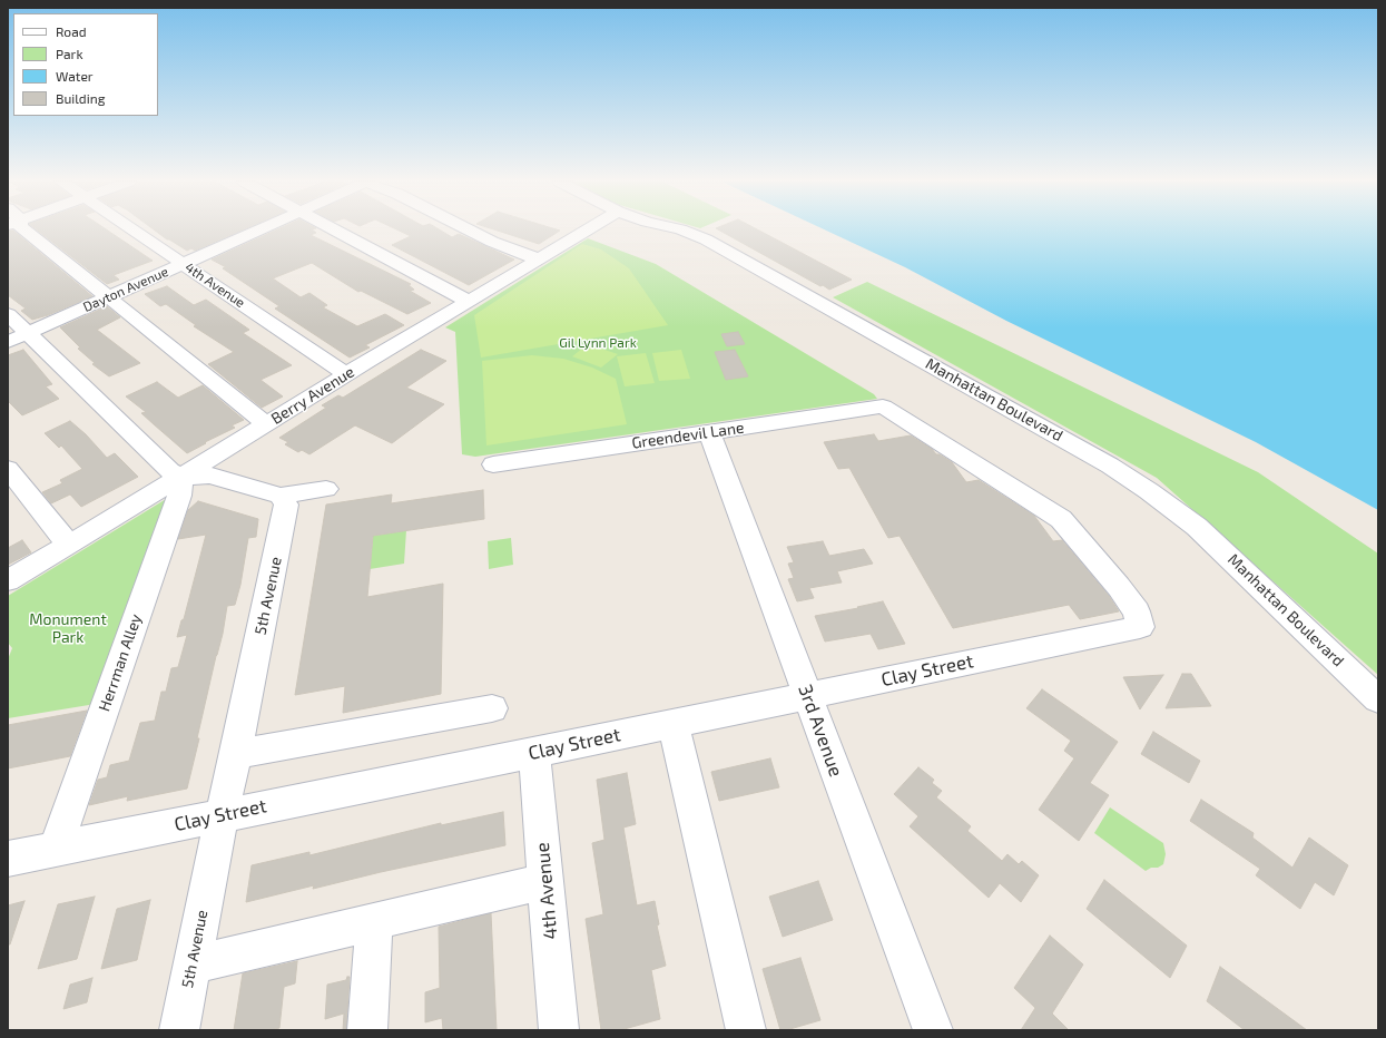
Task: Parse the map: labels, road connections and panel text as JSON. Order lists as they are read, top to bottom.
{
  "streets": {
    "street": [
      "4th Avenue",
      "Dayton Avenue",
      "Berry Avenue",
      "Manhattan Boulevard",
      "Greendevil Lane",
      "5th Avenue",
      "Herrman Alley",
      "Clay Street",
      "3rd Avenue"
    ]
  },
  "crossings": [
    ["4th Avenue", "Dayton Avenue"],
    ["4th Avenue", "Berry Avenue"],
    ["4th Avenue", "Clay Street"],
    ["Berry Avenue", "Herrman Alley"],
    ["Greendevil Lane", "Clay Street"],
    ["Greendevil Lane", "3rd Avenue"],
    ["5th Avenue", "Clay Street"],
    ["Herrman Alley", "Clay Street"],
    ["Clay Street", "3rd Avenue"]
  ],
  "parks": ["Gil Lynn Park", "Monument Park"],
  "legend": [
    "Road",
    "Park",
    "Water",
    "Building"
  ]
}
